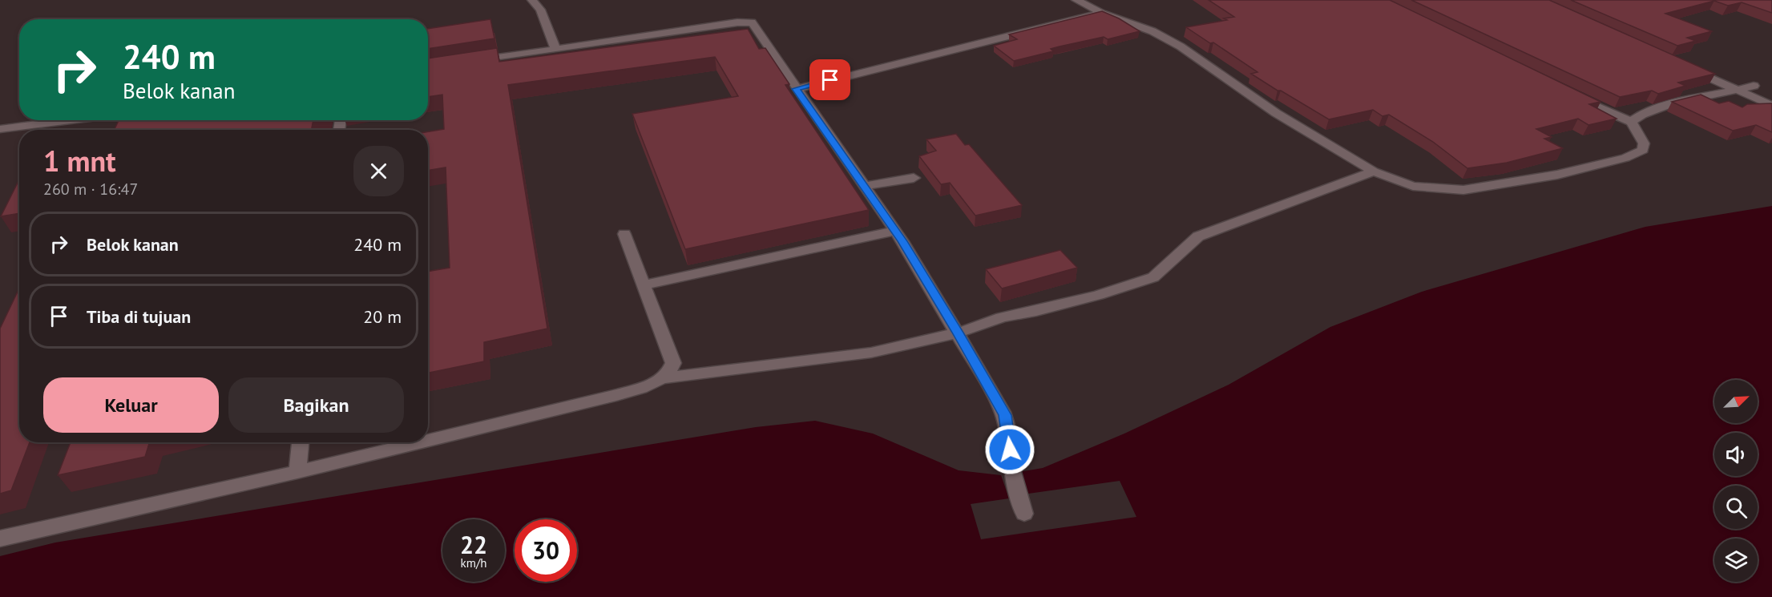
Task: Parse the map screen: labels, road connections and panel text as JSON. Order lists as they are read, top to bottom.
{
  "north": "top right",
  "page": {
    "turn": ["240 m", "Belok kanan"],
    "heading": ["1 mnt", "260 m · 16:47"],
    "list": [
      {
        "name": "Belok kanan",
        "value": "240 m"
      },
      {
        "name": "Tiba di tujuan",
        "value": "20 m"
      }
    ],
    "buttons": ["Keluar", "Bagikan"],
    "speed": "22 km/h",
    "limit": "30"
  }
}
